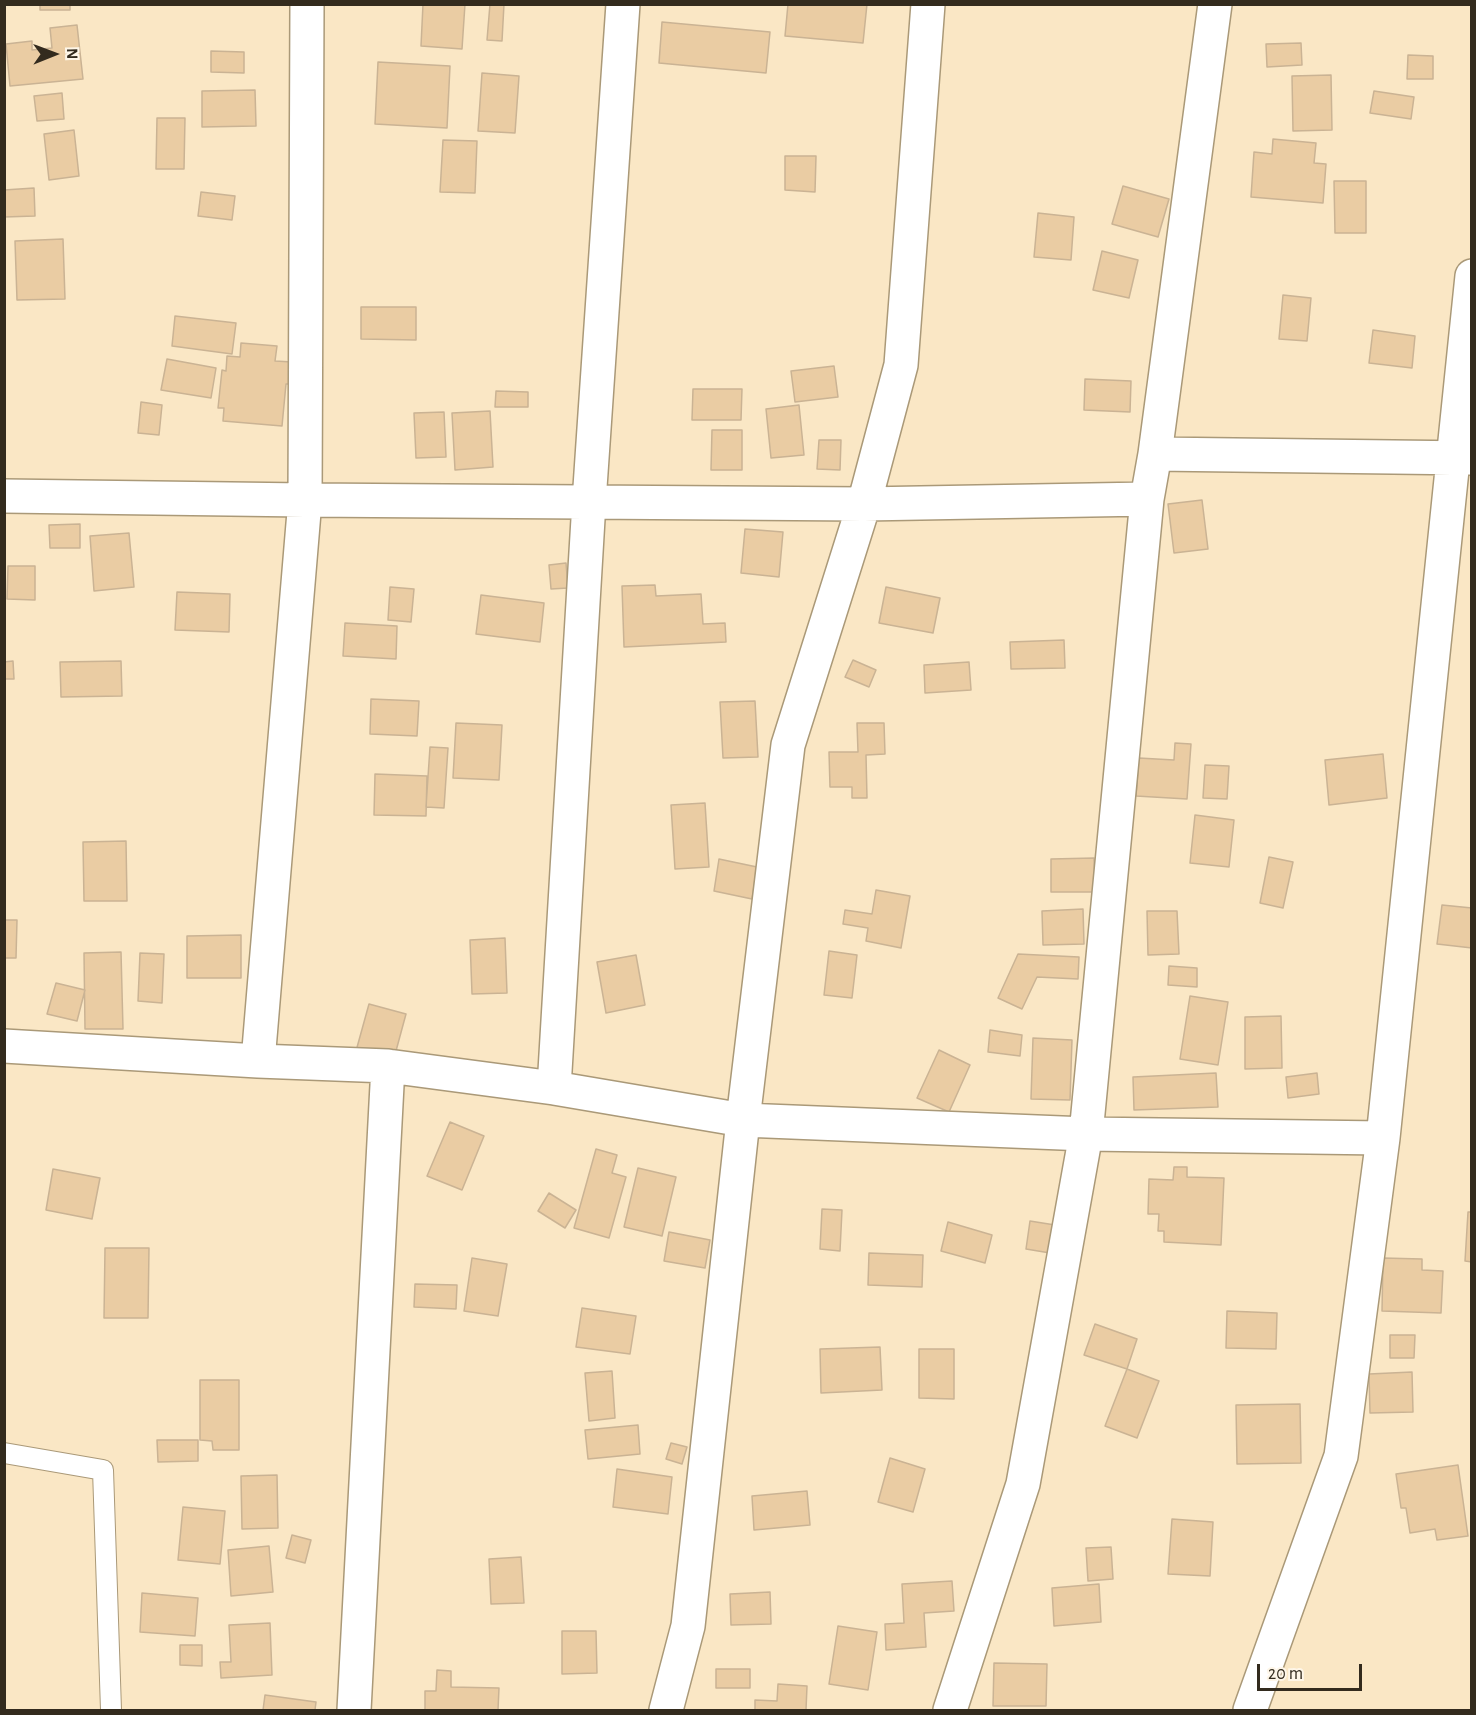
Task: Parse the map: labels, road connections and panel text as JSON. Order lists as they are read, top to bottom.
{
  "scale_bar": "20 m",
  "north": "right"
}
